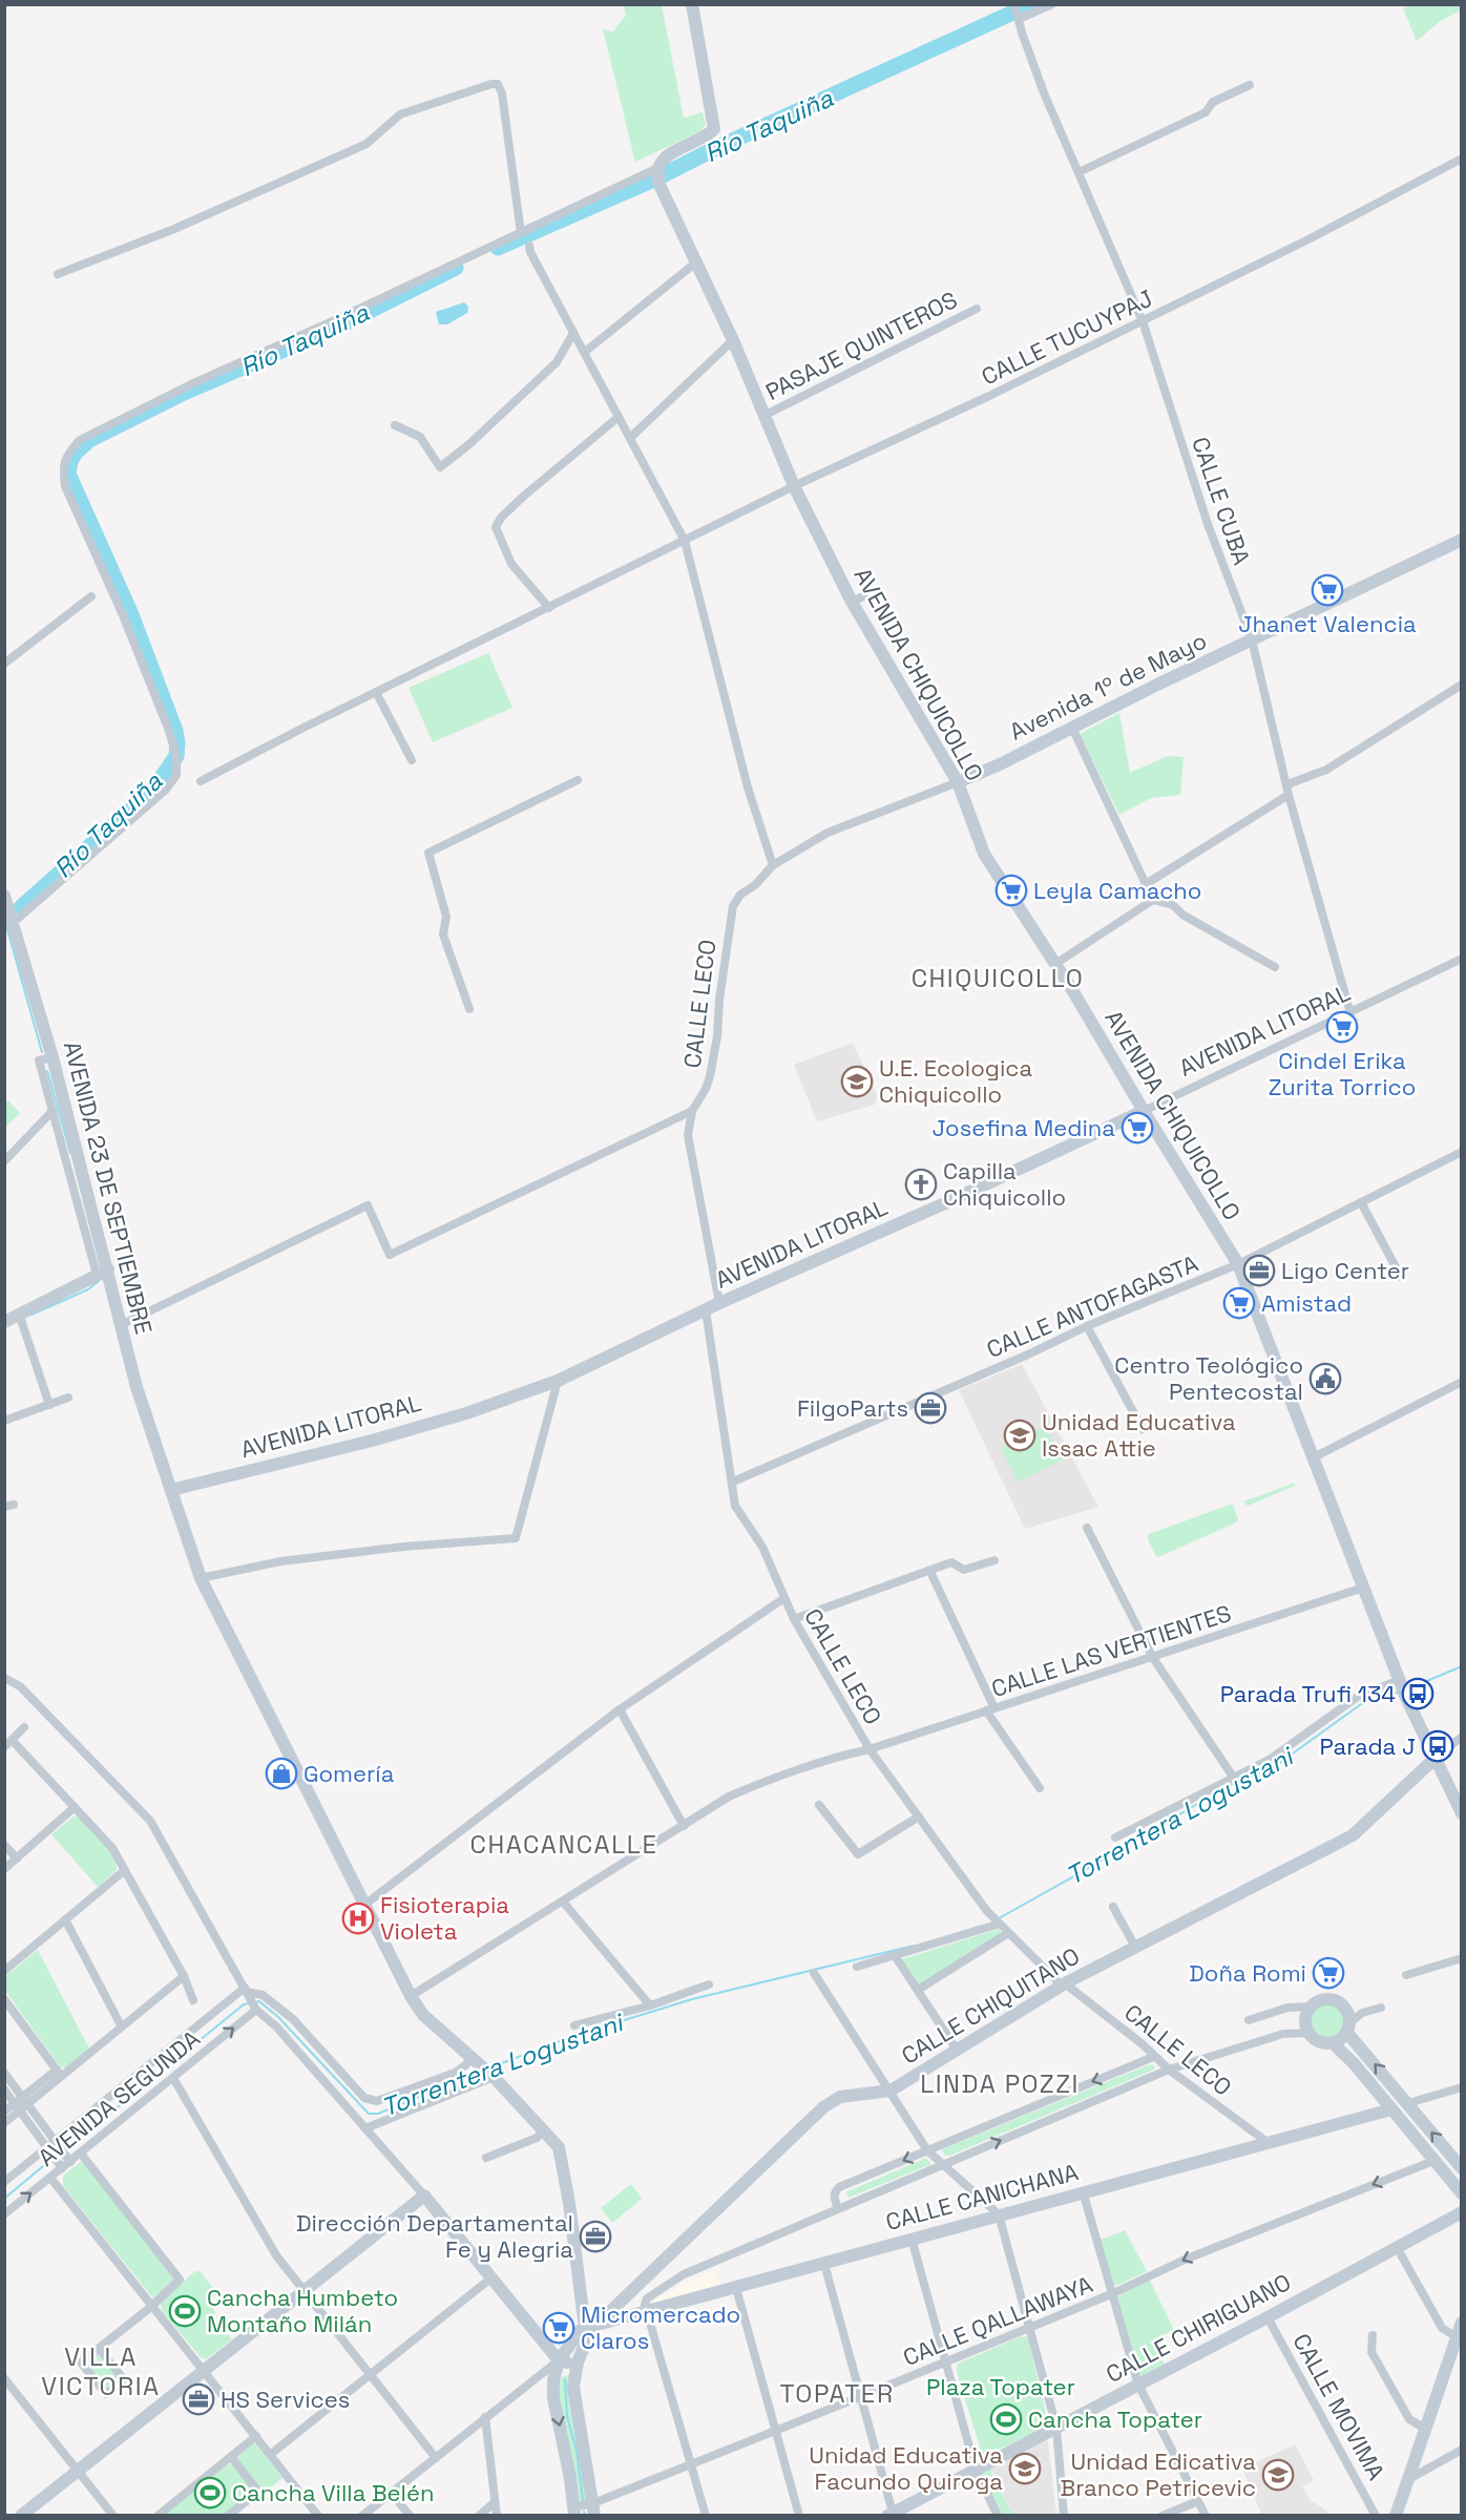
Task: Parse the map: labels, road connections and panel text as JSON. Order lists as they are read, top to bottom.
{
  "streets": {
    "main road": [
      "AVENIDA CHIQUICOLLO",
      "Avenida 1º de Mayo",
      "AVENIDA LITORAL",
      "AVENIDA 23 DE SEPTIEMBRE",
      "CALLE CHIQUITANO",
      "CALLE CANICHANA",
      "CALLE CHIRIGUANO"
    ],
    "street": [
      "CALLE TUCUYPAJ",
      "PASAJE QUINTEROS",
      "CALLE CUBA",
      "CALLE LECO",
      "CALLE ANTOFAGASTA",
      "CALLE LAS VERTIENTES",
      "AVENIDA SEGUNDA",
      "CALLE QALLAWAYA",
      "CALLE MOVIMA"
    ]
  },
  "crossings": [
    ["CALLE TUCUYPAJ", "CALLE CUBA"],
    ["CALLE TUCUYPAJ", "AVENIDA CHIQUICOLLO"],
    ["PASAJE QUINTEROS", "AVENIDA CHIQUICOLLO"],
    ["CALLE CUBA", "Avenida 1º de Mayo"],
    ["CALLE CUBA", "AVENIDA LITORAL"],
    ["AVENIDA CHIQUICOLLO", "Avenida 1º de Mayo"],
    ["AVENIDA CHIQUICOLLO", "AVENIDA LITORAL"],
    ["AVENIDA CHIQUICOLLO", "CALLE ANTOFAGASTA"],
    ["AVENIDA CHIQUICOLLO", "CALLE LAS VERTIENTES"],
    ["AVENIDA CHIQUICOLLO", "CALLE CHIQUITANO"],
    ["Avenida 1º de Mayo", "CALLE LECO"],
    ["CALLE LECO", "AVENIDA LITORAL"],
    ["CALLE LECO", "CALLE ANTOFAGASTA"],
    ["CALLE LECO", "CALLE LAS VERTIENTES"],
    ["CALLE LECO", "CALLE CHIQUITANO"],
    ["CALLE LECO", "CALLE CANICHANA"],
    ["AVENIDA LITORAL", "AVENIDA 23 DE SEPTIEMBRE"],
    ["AVENIDA 23 DE SEPTIEMBRE", "CALLE LAS VERTIENTES"],
    ["AVENIDA 23 DE SEPTIEMBRE", "CALLE CANICHANA"],
    ["AVENIDA 23 DE SEPTIEMBRE", "CALLE QALLAWAYA"],
    ["CALLE CHIQUITANO", "CALLE CANICHANA"],
    ["CALLE CHIRIGUANO", "CALLE MOVIMA"]
  ],
  "one_way": ["CALLE QALLAWAYA"],
  "districts": [
    "CHIQUICOLLO",
    "CHACANCALLE",
    "LINDA POZZI",
    "VILLA VICTORIA",
    "TOPATER"
  ],
  "water": ["Río Taquiña", "Torrentera Logustani"],
  "parks": ["Plaza Topater"],
  "places": {
    "supermarket": [
      "Jhanet Valencia",
      "Leyla Camacho",
      "Cindel Erika Zurita Torrico",
      "Josefina Medina",
      "Amistad",
      "Doña Romi",
      "Micromercado Claros"
    ],
    "school or university": [
      "U.E. Ecologica Chiquicollo",
      "Unidad Educativa Issac Attie",
      "Unidad Educativa Facundo Quiroga",
      "Unidad Edicativa Branco Petricevic"
    ],
    "church": ["Capilla Chiquicollo"],
    "office": [
      "Ligo Center",
      "FilgoParts",
      "Dirección Departamental Fe y Alegria",
      "HS Services"
    ],
    "public building": ["Centro Teológico Pentecostal"],
    "bus stop": ["Parada Trufi 134", "Parada J"],
    "shop": ["Gomería"],
    "hospital": ["Fisioterapia Violeta"],
    "sports": ["Cancha Humbeto Montaño Milán", "Cancha Topater", "Cancha Villa Belén"]
  }
}
